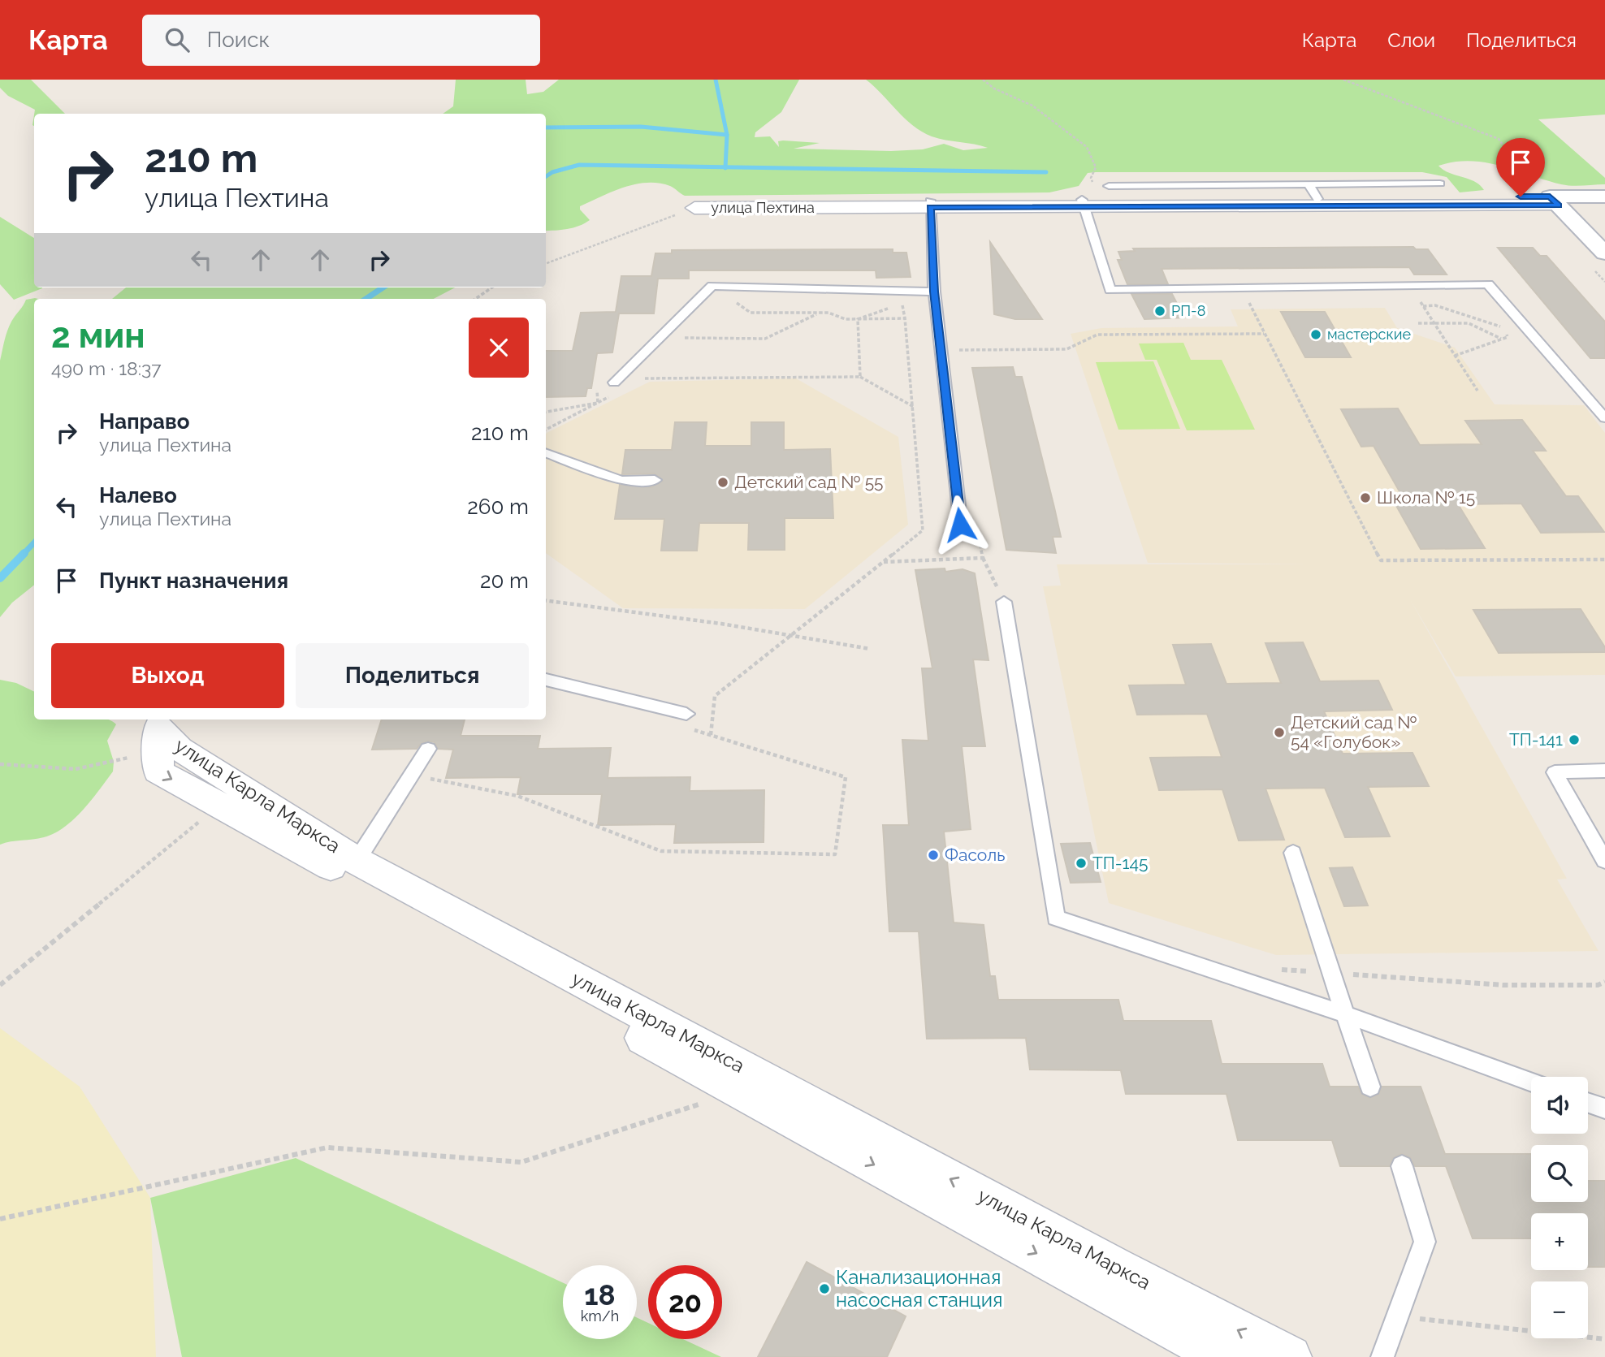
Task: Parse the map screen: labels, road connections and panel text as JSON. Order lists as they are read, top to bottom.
{
  "streets": {
    "street": ["улица Пехтина", "улица Карла Маркса"]
  },
  "places": [
    "РП-8",
    "мастерские",
    "Детский сад № 55",
    "Школа № 15",
    "Детский сад № 54 «Голубок»",
    "ТП-141",
    "Фасоль",
    "ТП-145",
    "Канализационная насосная станция"
  ],
  "page": {
    "header": "Карта",
    "search": "Поиск",
    "nav": ["Карта", "Слои", "Поделиться"],
    "turn": ["210 m", "улица Пехтина"],
    "heading": ["2 мин", "490 m · 18:37"],
    "list": [
      {
        "name": "Направо",
        "note": "улица Пехтина",
        "value": "210 m"
      },
      {
        "name": "Налево",
        "note": "улица Пехтина",
        "value": "260 m"
      },
      {
        "name": "Пункт назначения",
        "value": "20 m"
      }
    ],
    "buttons": ["Выход", "Поделиться"],
    "map_buttons": ["+", "−"],
    "speed": "18 km/h",
    "limit": "20"
  }
}
